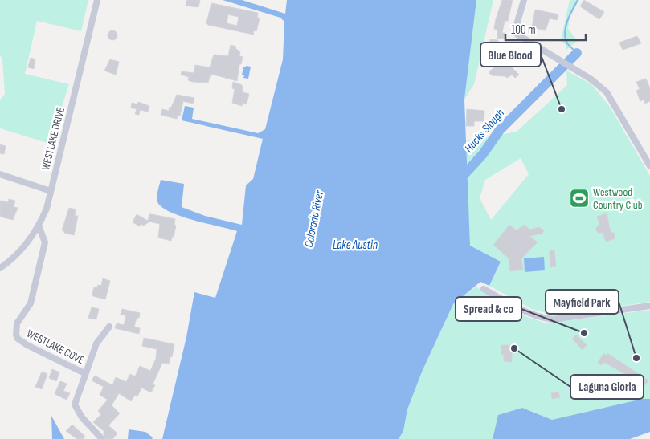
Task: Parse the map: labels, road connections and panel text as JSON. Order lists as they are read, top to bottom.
{
  "streets": {
    "street": ["WESTLAKE DRIVE", "WESTLAKE COVE"]
  },
  "crossings": [
    ["WESTLAKE DRIVE", "WESTLAKE COVE"]
  ],
  "water": ["Hucks Slough", "Colorado River", "Lake Austin"],
  "places": {
    "other": [
      "Blue Blood",
      "Spread & co",
      "Laguna Gloria",
      "Mayfield Park"
    ],
    "sports": ["Westwood Country Club"]
  },
  "scale_bar": "100 m"
}
